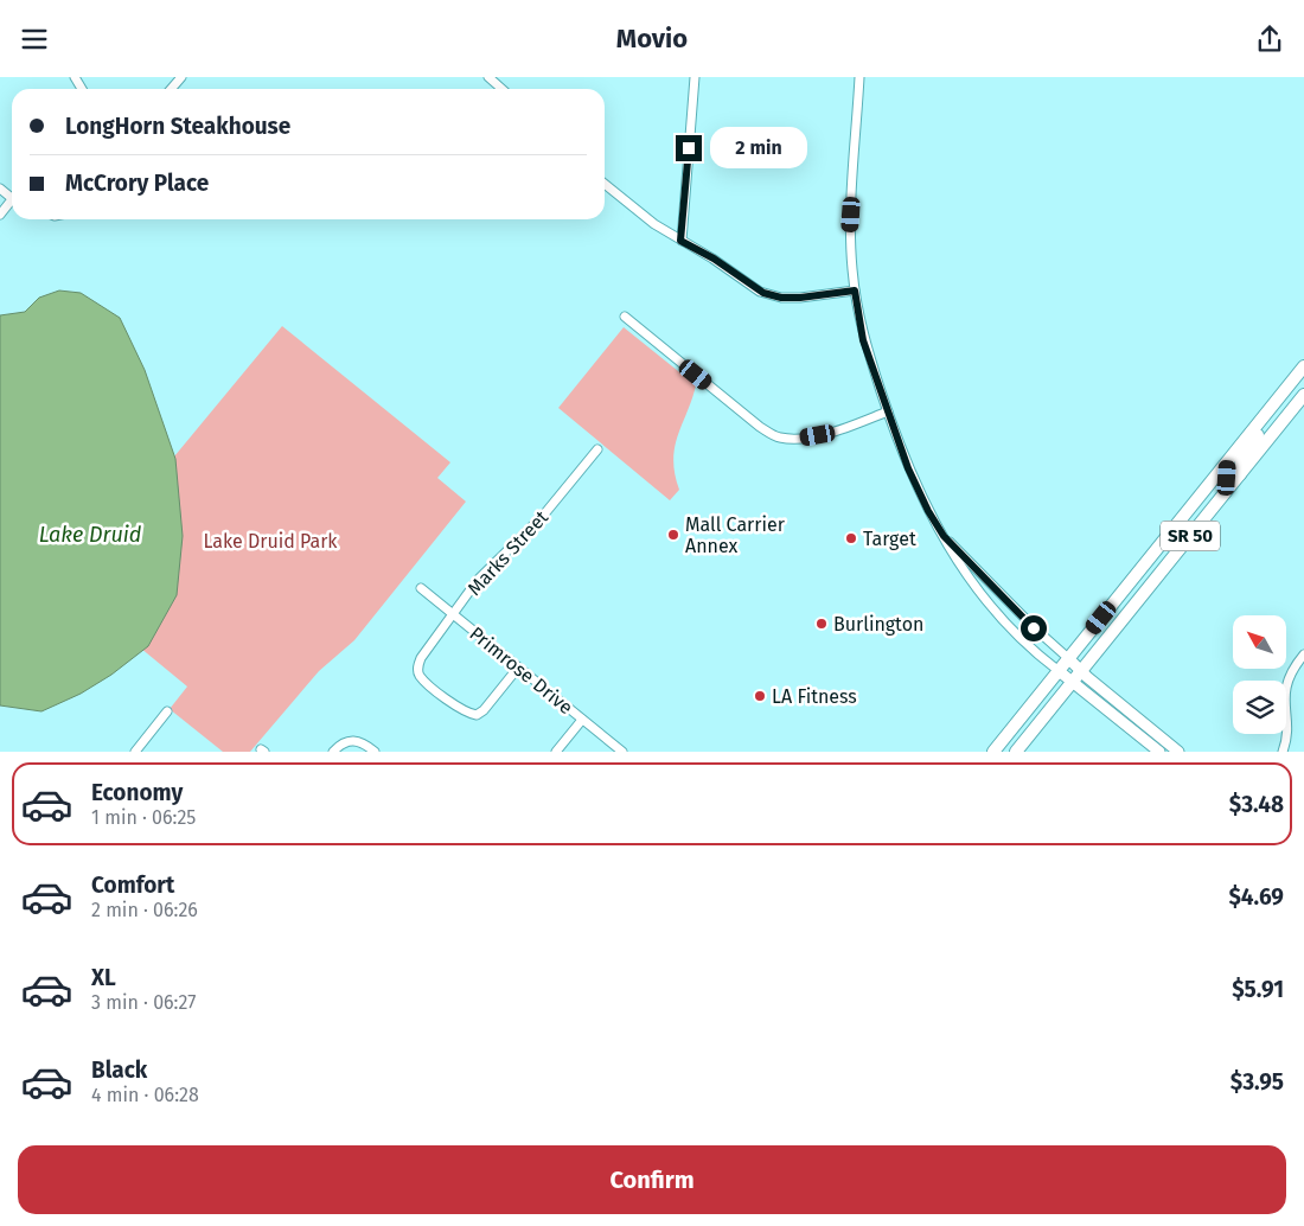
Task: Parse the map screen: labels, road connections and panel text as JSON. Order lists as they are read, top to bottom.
{
  "streets": {
    "highway": ["SR 50"],
    "street": ["Marks Street", "Primrose Drive"]
  },
  "crossings": [
    ["Marks Street", "Primrose Drive"]
  ],
  "water": ["Lake Druid"],
  "parks": ["Lake Druid Park"],
  "places": [
    "Mall Carrier Annex",
    "Target",
    "Burlington",
    "LA Fitness"
  ],
  "north": "top left",
  "page": {
    "header": "Movio",
    "banner": ["LongHorn Steakhouse", "McCrory Place"],
    "bubble": "2 min",
    "list": [
      {
        "name": "Economy",
        "note": "1 min · 06:25",
        "value": "$3.48"
      },
      {
        "name": "Comfort",
        "note": "2 min · 06:26",
        "value": "$4.69"
      },
      {
        "name": "XL",
        "note": "3 min · 06:27",
        "value": "$5.91"
      },
      {
        "name": "Black",
        "note": "4 min · 06:28",
        "value": "$3.95"
      }
    ],
    "buttons": "Confirm"
  }
}
